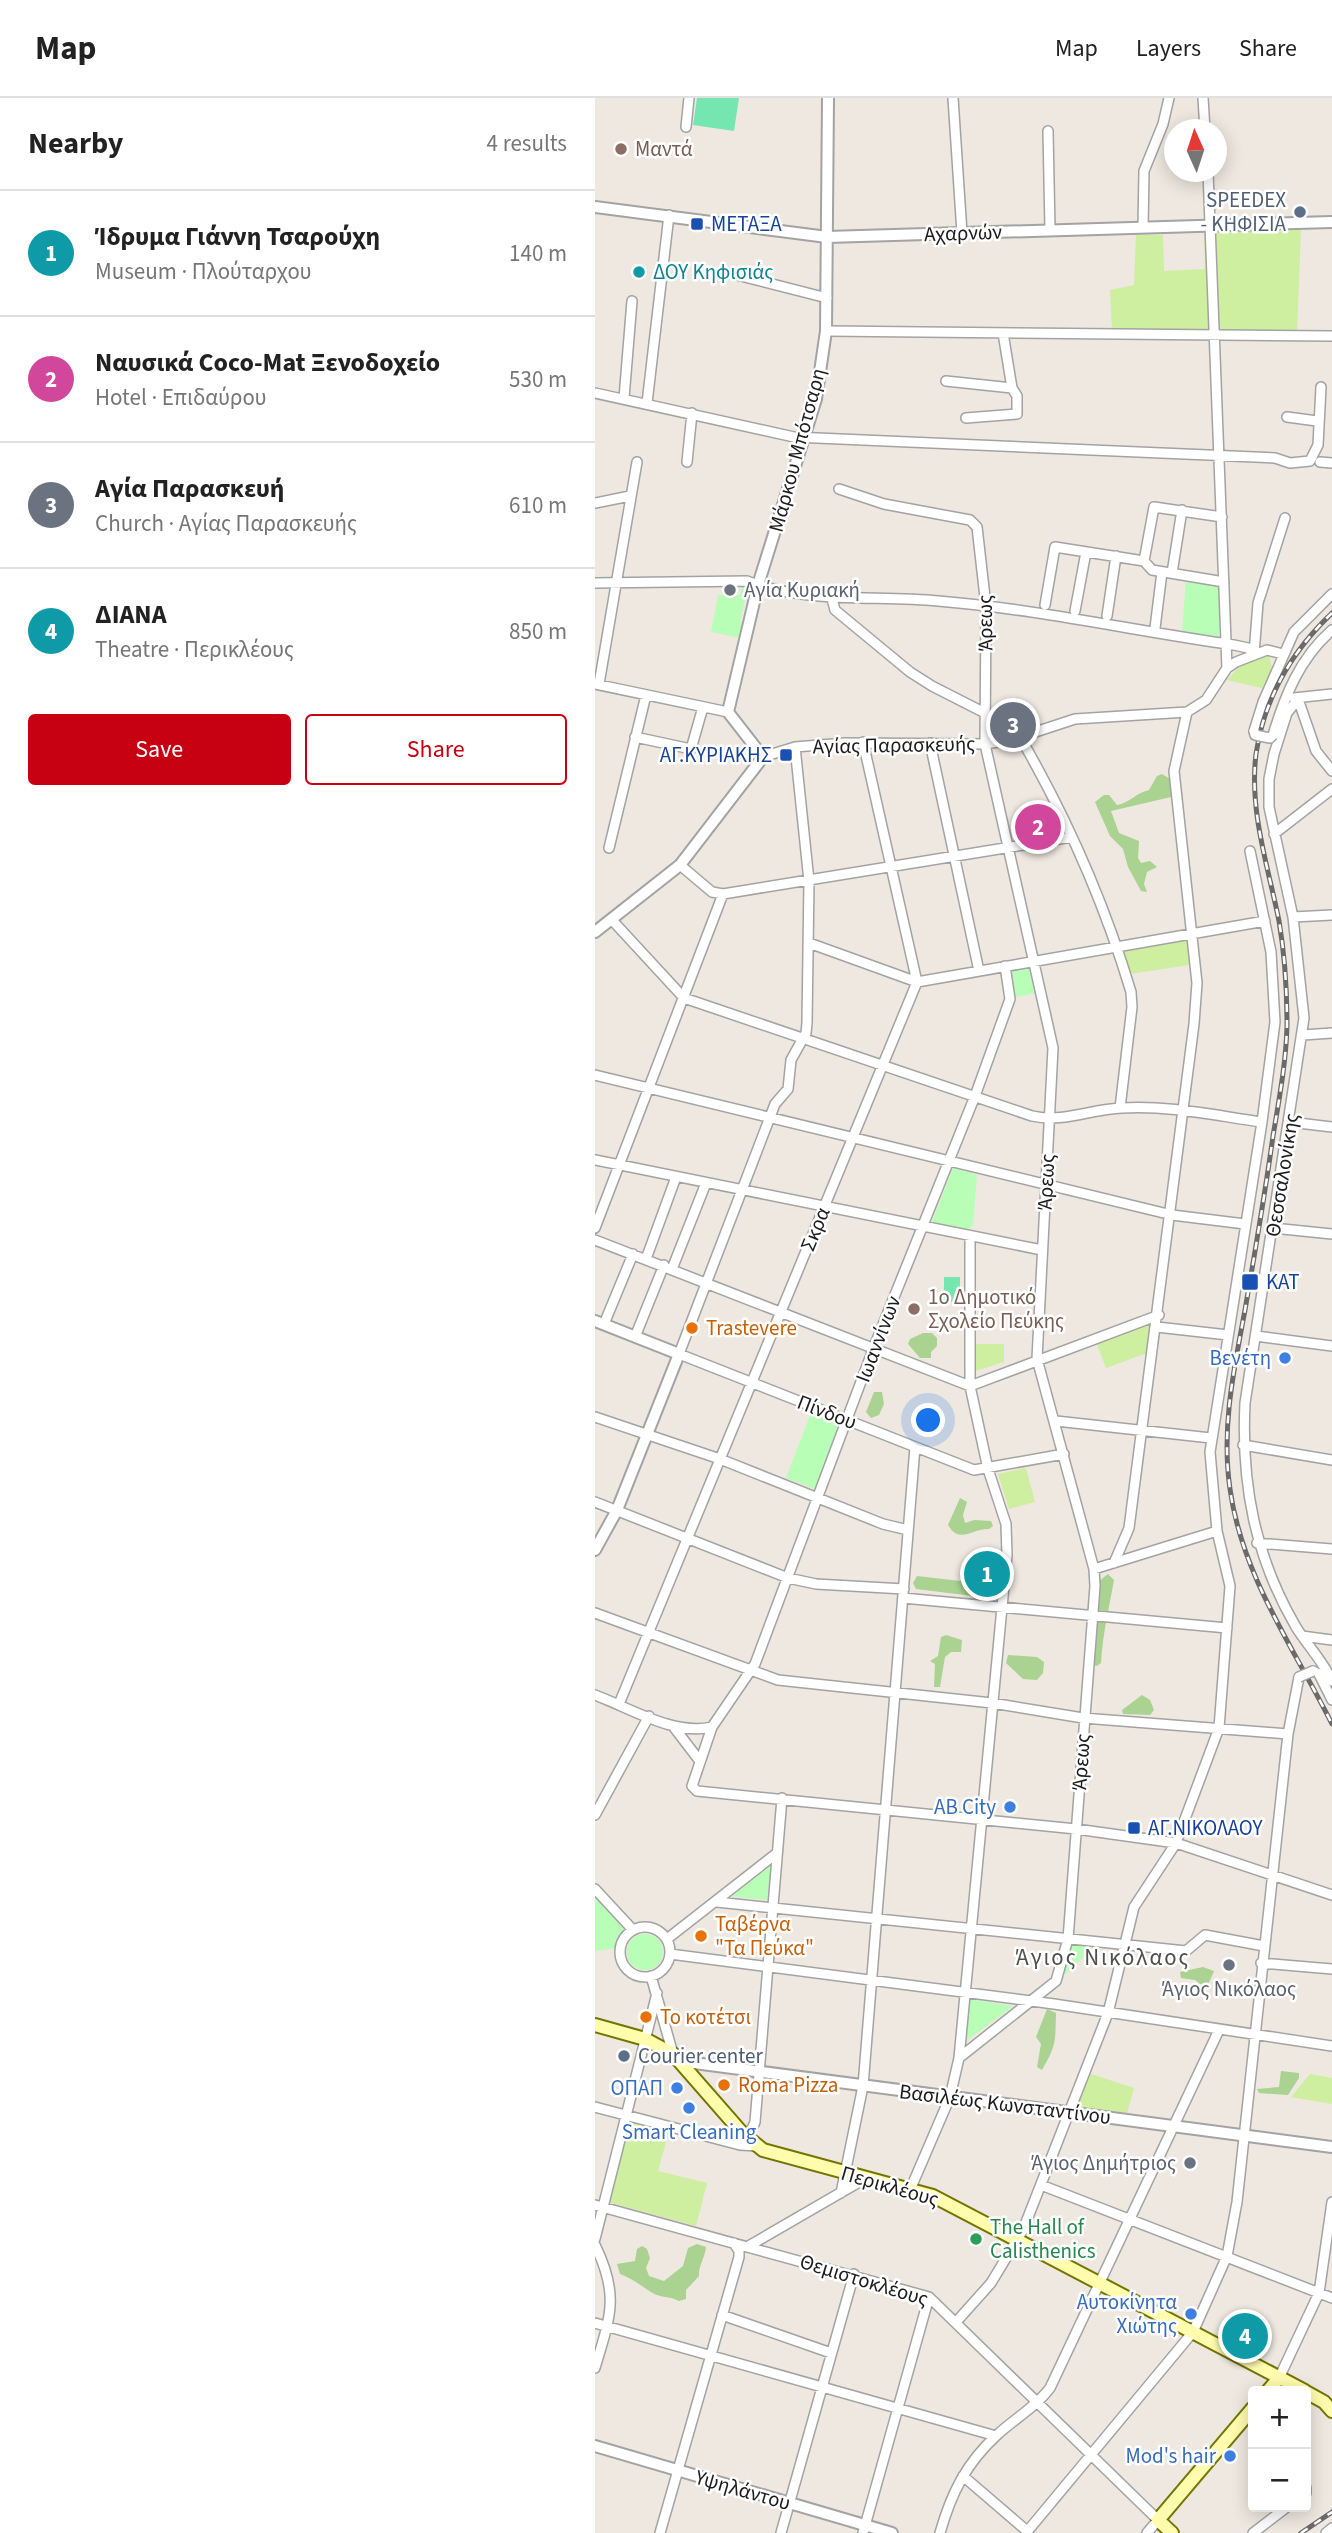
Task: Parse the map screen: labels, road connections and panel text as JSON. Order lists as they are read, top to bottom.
{
  "streets": {
    "main road": ["Περικλέους", "Θεμιστοκλέους"],
    "street": [
      "Αχαρνών",
      "Μάρκου Μπότσαρη",
      "Άρεως",
      "Αγίας Παρασκευής",
      "Θεσσαλονίκης",
      "Σκρα",
      "Ιωαννίνων",
      "Πίνδου",
      "Βασιλέως Κωνσταντίνου",
      "Υψηλάντου"
    ]
  },
  "crossings": [
    ["Αχαρνών", "Μάρκου Μπότσαρη"],
    ["Άρεως", "Αγίας Παρασκευής"],
    ["Άρεως", "Πίνδου"],
    ["Θεσσαλονίκης", "Βασιλέως Κωνσταντίνου"],
    ["Θεσσαλονίκης", "Περικλέους"],
    ["Θεσσαλονίκης", "Θεμιστοκλέους"],
    ["Σκρα", "Πίνδου"],
    ["Ιωαννίνων", "Πίνδου"],
    ["Βασιλέως Κωνσταντίνου", "Περικλέους"]
  ],
  "districts": ["Άγιος Νικόλαος"],
  "places": {
    "other": [
      "Μαντά",
      "SPEEDEX - ΚΗΦΙΣΙΑ",
      "ΔΟΥ Κηφισιάς",
      "Αγία Κυριακή",
      "1ο Δημοτικό Σχολείο Πεύκης",
      "Trastevere",
      "Βενέτη",
      "AB City",
      "Ταβέρνα \"Τα Πεύκα\"",
      "Άγιος Νικόλαος",
      "Το κοτέτσι",
      "Courier center",
      "Roma Pizza",
      "ΟΠΑΠ",
      "Smart Cleaning",
      "Άγιος Δημήτριος",
      "The Hall of Calisthenics",
      "Αυτοκίνητα Χιώτης",
      "Mod's hair"
    ],
    "transit": [
      "ΜΕΤΑΞΑ",
      "ΑΓ.ΚΥΡΙΑΚΗΣ",
      "ΚΑΤ",
      "ΑΓ.ΝΙΚΟΛΑΟΥ"
    ]
  },
  "north": "top",
  "page": {
    "header": "Map",
    "nav": ["Map", "Layers", "Share"],
    "heading": ["Nearby", "4 results"],
    "list": [
      {
        "mark": "1",
        "name": "Ίδρυμα Γιάννη Τσαρούχη",
        "note": "Museum · Πλούταρχου",
        "value": "140 m"
      },
      {
        "mark": "2",
        "name": "Ναυσικά Coco-Mat Ξενοδοχείο",
        "note": "Hotel · Επιδαύρου",
        "value": "530 m"
      },
      {
        "mark": "3",
        "name": "Αγία Παρασκευή",
        "note": "Church · Αγίας Παρασκευής",
        "value": "610 m"
      },
      {
        "mark": "4",
        "name": "ΔΙΑΝΑ",
        "note": "Theatre · Περικλέους",
        "value": "850 m"
      }
    ],
    "buttons": ["Save", "Share"],
    "pins": [
      "3",
      "2",
      "1",
      "4"
    ],
    "map_buttons": ["+", "−"]
  }
}
